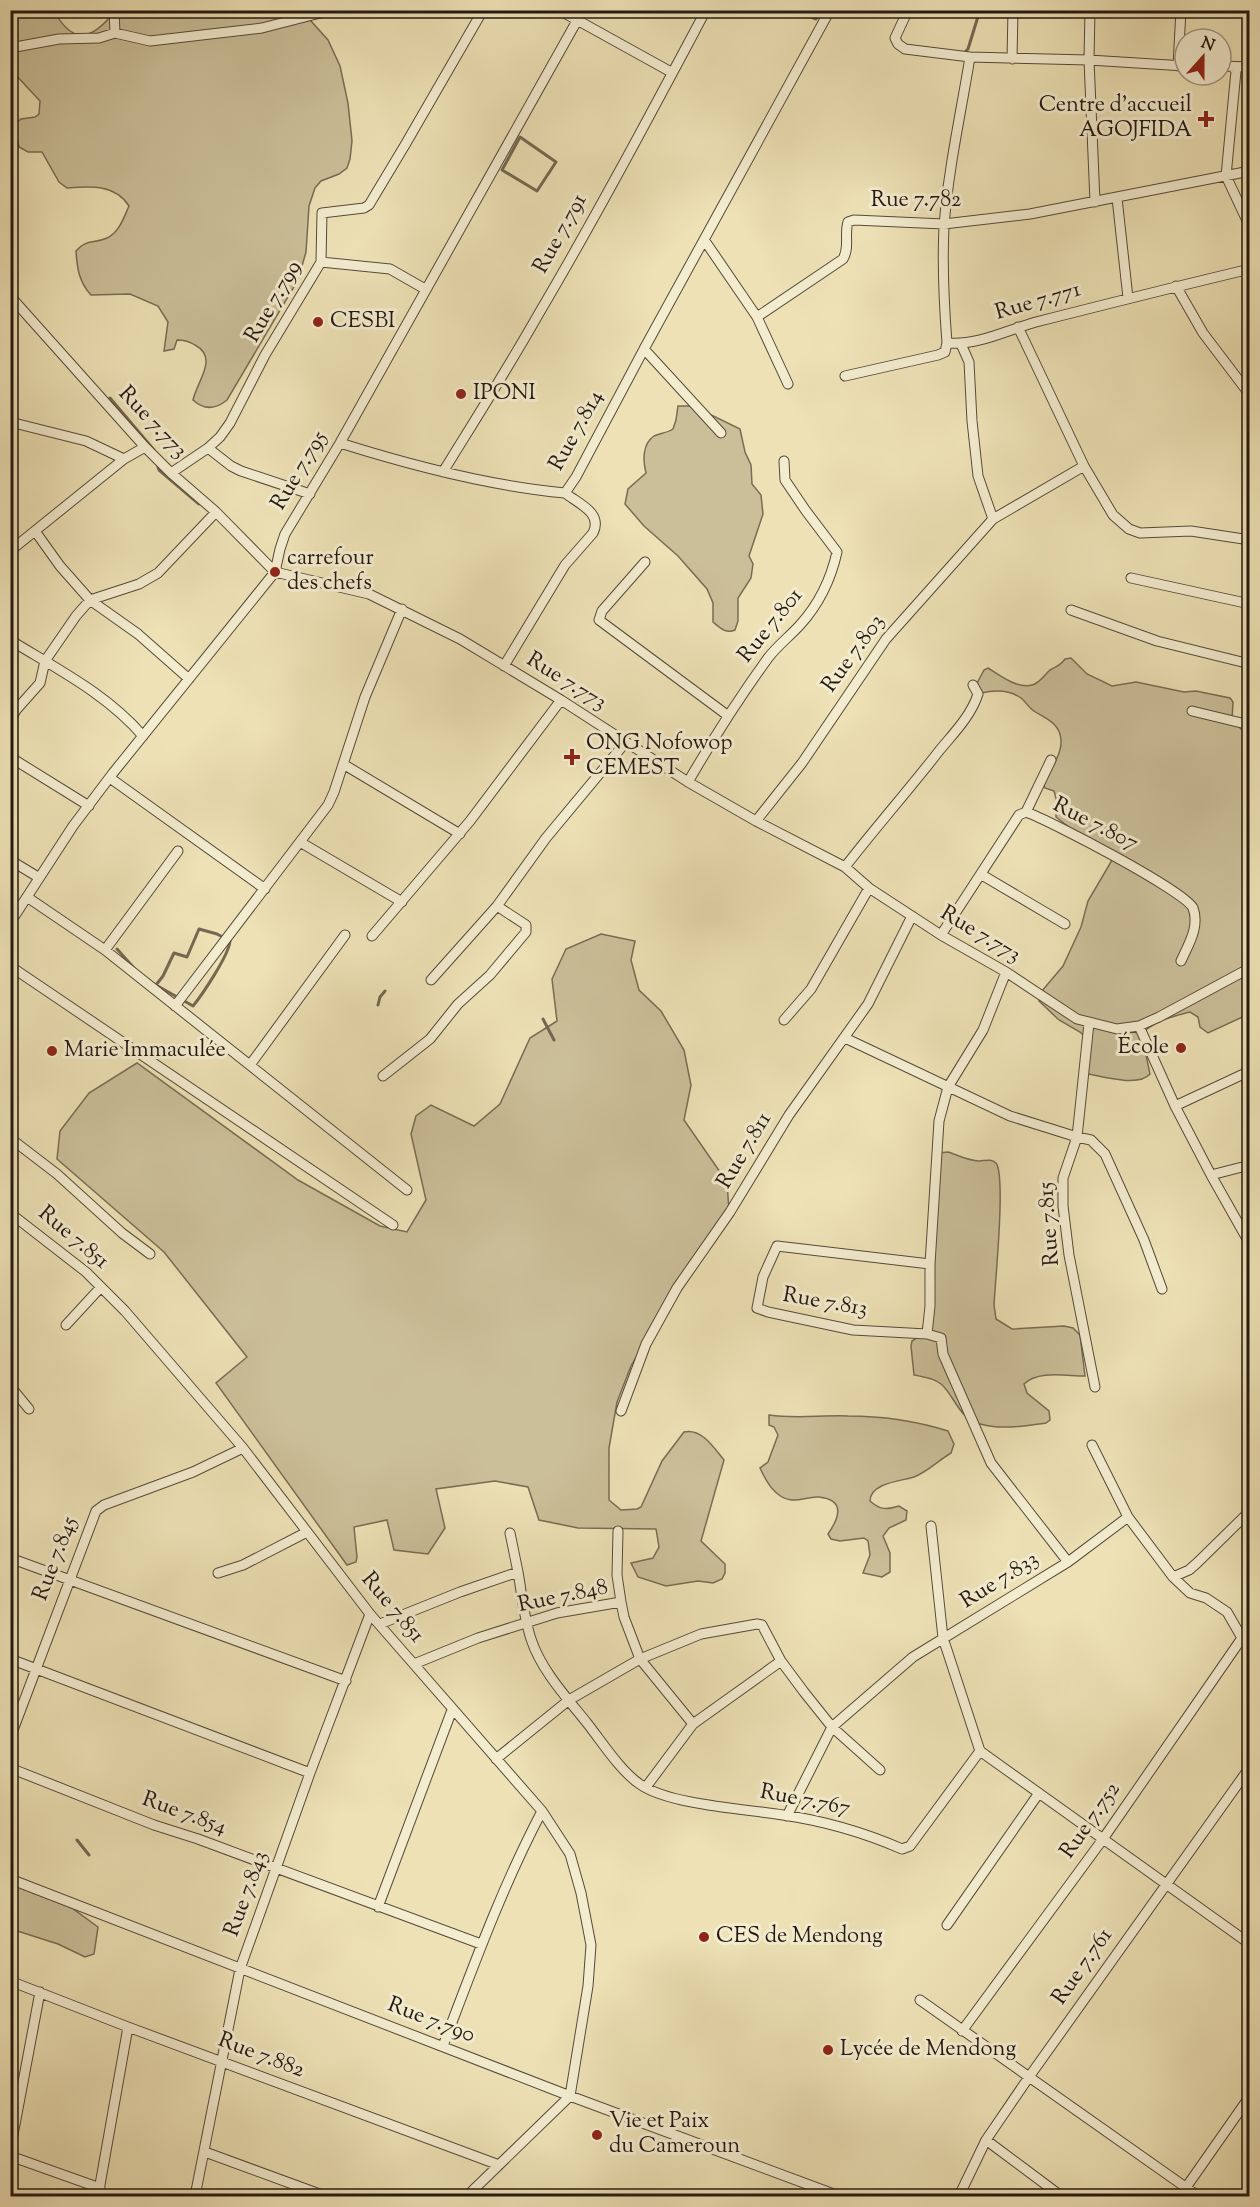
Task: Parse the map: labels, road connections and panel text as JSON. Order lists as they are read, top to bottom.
{
  "streets": {
    "street": [
      "Rue 7.782",
      "Rue 7.791",
      "Rue 7.799",
      "Rue 7.771",
      "Rue 7.773",
      "Rue 7.814",
      "Rue 7.795",
      "Rue 7.801",
      "Rue 7.803",
      "Rue 7.807",
      "Rue 7.811",
      "Rue 7.815",
      "Rue 7.851",
      "Rue 7.813",
      "Rue 7.845",
      "Rue 7.833",
      "Rue 7.848",
      "Rue 7.767",
      "Rue 7.854",
      "Rue 7.752",
      "Rue 7.843",
      "Rue 7.761",
      "Rue 7.790",
      "Rue 7.882"
    ]
  },
  "crossings": [
    ["Rue 7.791", "Rue 7.814"],
    ["Rue 7.799", "Rue 7.773"],
    ["Rue 7.773", "Rue 7.795"],
    ["Rue 7.773", "Rue 7.801"],
    ["Rue 7.773", "Rue 7.803"],
    ["Rue 7.773", "Rue 7.807"],
    ["Rue 7.773", "Rue 7.811"],
    ["Rue 7.773", "Rue 7.815"],
    ["Rue 7.814", "Rue 7.795"],
    ["Rue 7.851", "Rue 7.845"],
    ["Rue 7.851", "Rue 7.848"],
    ["Rue 7.851", "Rue 7.843"],
    ["Rue 7.851", "Rue 7.790"],
    ["Rue 7.833", "Rue 7.767"],
    ["Rue 7.848", "Rue 7.767"],
    ["Rue 7.854", "Rue 7.843"],
    ["Rue 7.843", "Rue 7.790"],
    ["Rue 7.843", "Rue 7.882"]
  ],
  "places": {
    "health": ["Centre d'accueil AGOJFIDA", "ONG Nofowop CEMEST"],
    "other": [
      "CESBI",
      "IPONI",
      "carrefour des chefs",
      "École",
      "Marie Immaculée",
      "CES de Mendong",
      "Lycée de Mendong",
      "Vie et Paix du Cameroun"
    ]
  },
  "north": "top"
}
